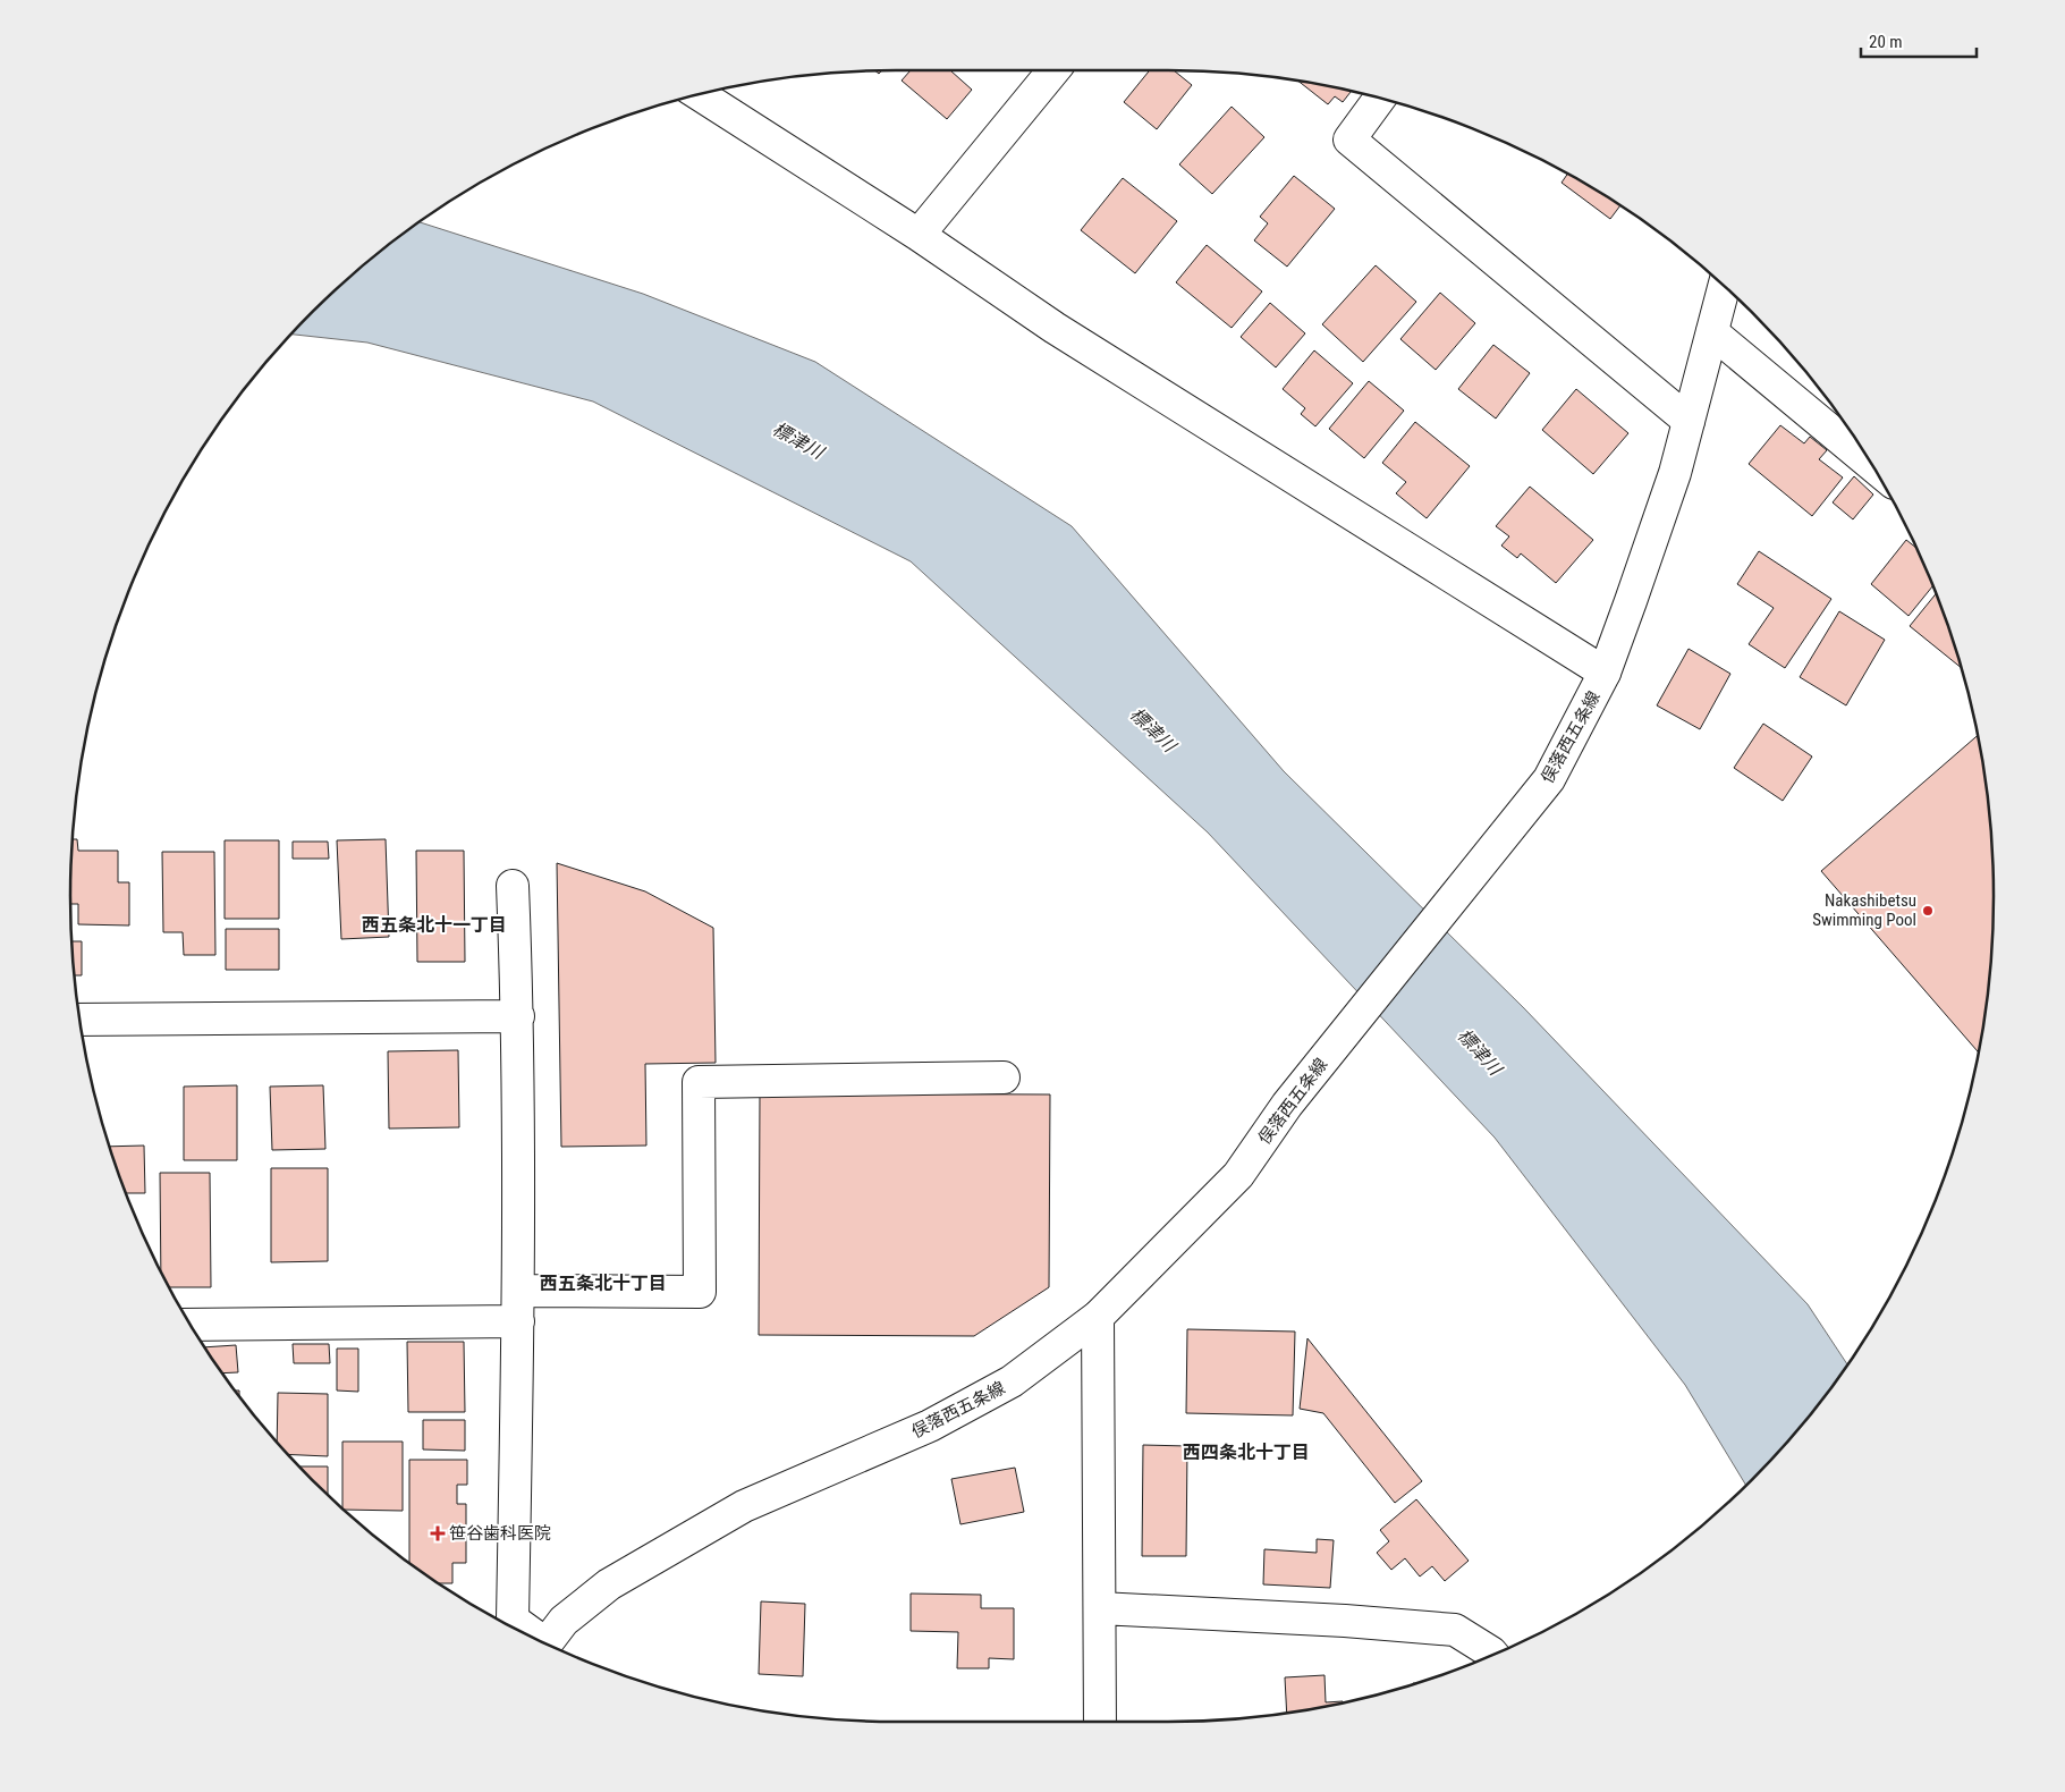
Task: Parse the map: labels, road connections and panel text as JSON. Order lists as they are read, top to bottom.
{
  "streets": {
    "street": ["俣落西五条線"]
  },
  "districts": ["西五条北十一丁目", "西五条北十丁目", "西四条北十丁目"],
  "water": ["標津川"],
  "places": {
    "other": ["Nakashibetsu Swimming Pool"],
    "health": ["笹谷歯科医院"]
  },
  "scale_bar": "20 m"
}
